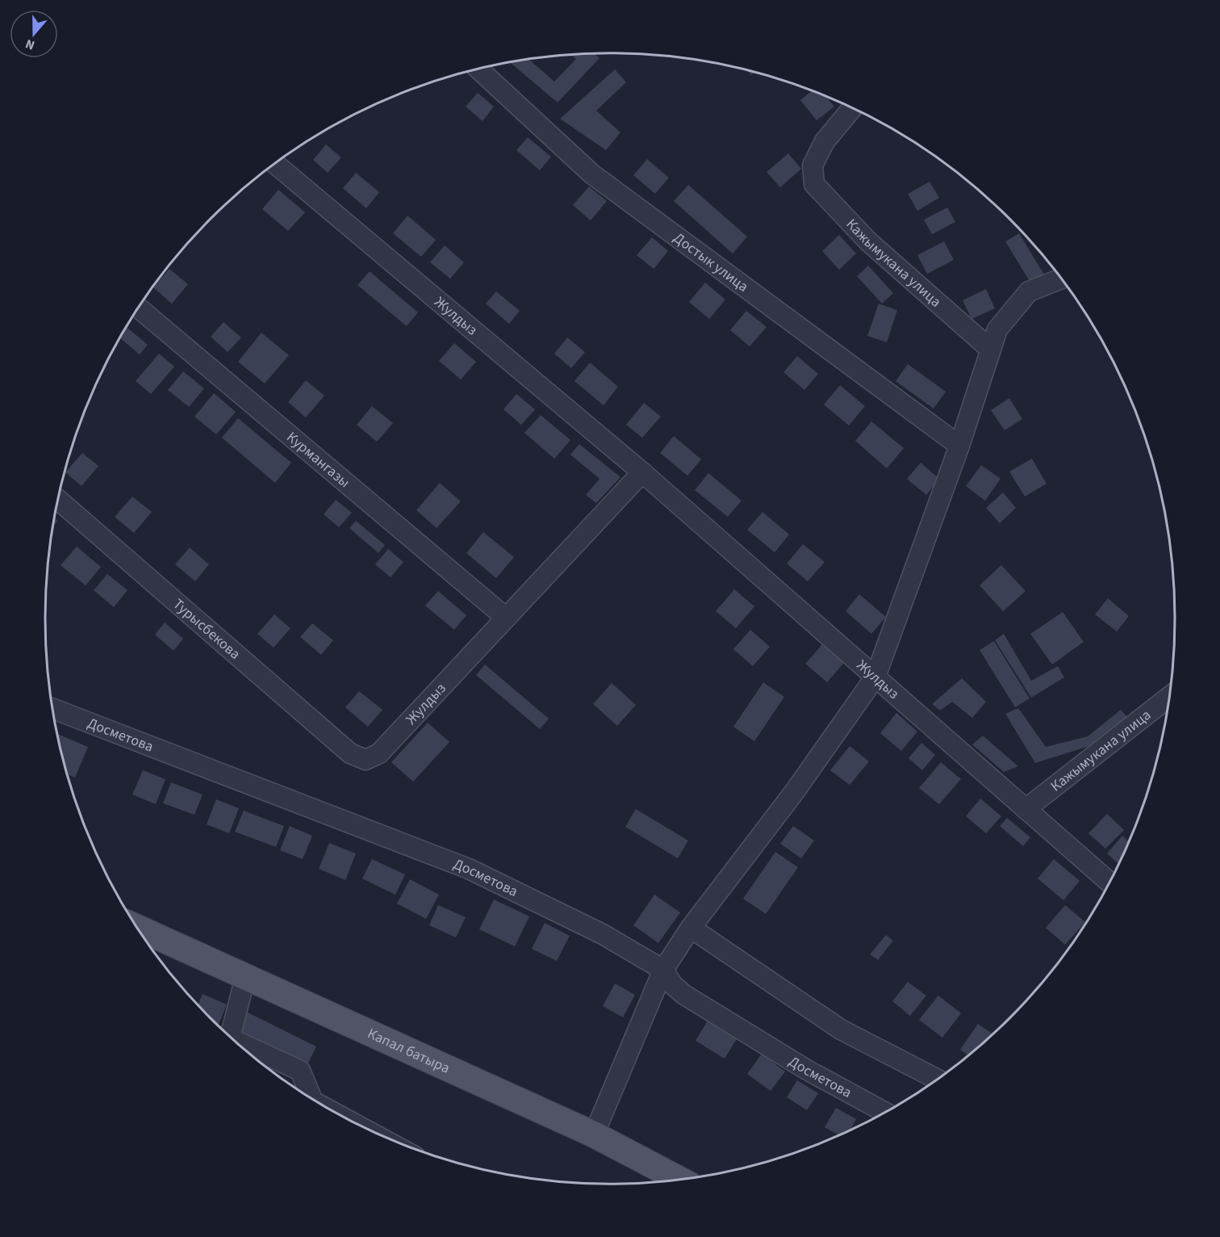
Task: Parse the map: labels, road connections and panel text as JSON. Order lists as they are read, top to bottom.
{
  "streets": {
    "main road": ["Капал батыра"],
    "street": [
      "Достык улица",
      "Кажымукана улица",
      "Жулдыз",
      "Курмангазы",
      "Турысбекова",
      "Досметова"
    ]
  },
  "crossings": [
    ["Кажымукана улица", "Жулдыз"],
    ["Жулдыз", "Курмангазы"],
    ["Жулдыз", "Турысбекова"]
  ],
  "north": "bottom"
}
